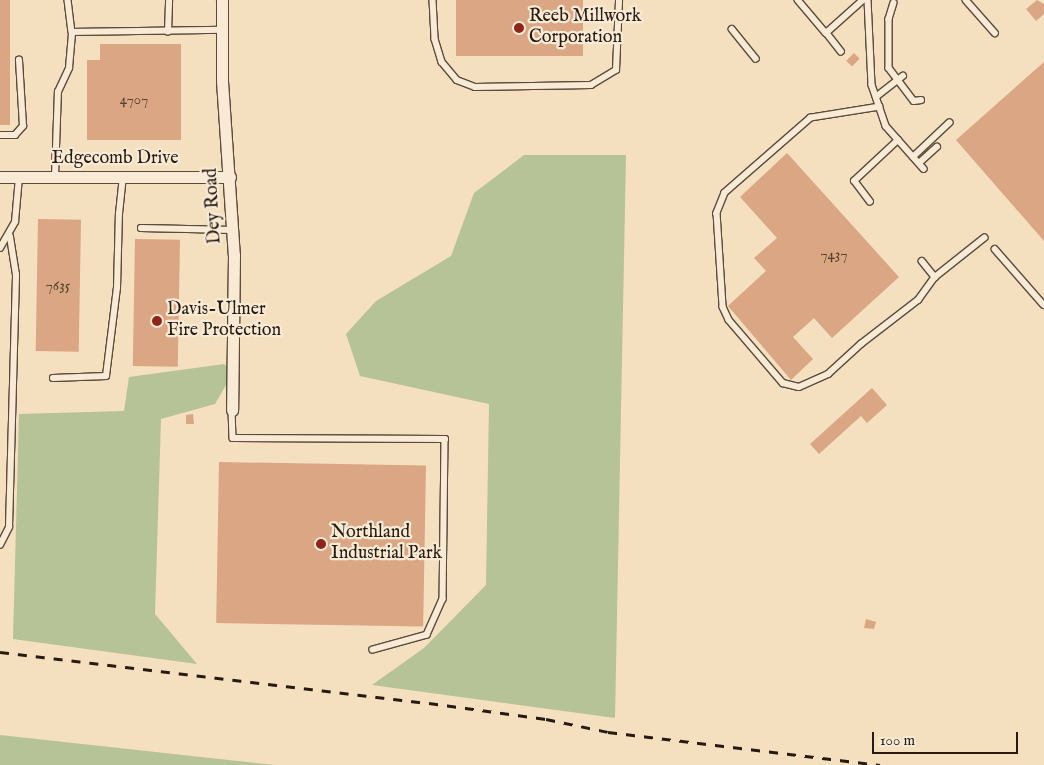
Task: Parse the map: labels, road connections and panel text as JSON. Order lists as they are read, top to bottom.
{
  "streets": {
    "street": ["Edgecomb Drive", "Dey Road"]
  },
  "crossings": [
    ["Edgecomb Drive", "Dey Road"]
  ],
  "places": ["Reeb Millwork Corporation", "Davis-Ulmer Fire Protection", "Northland Industrial Park"],
  "house_numbers": ["4707", "7437", "7635"],
  "scale_bar": "100 m"
}
